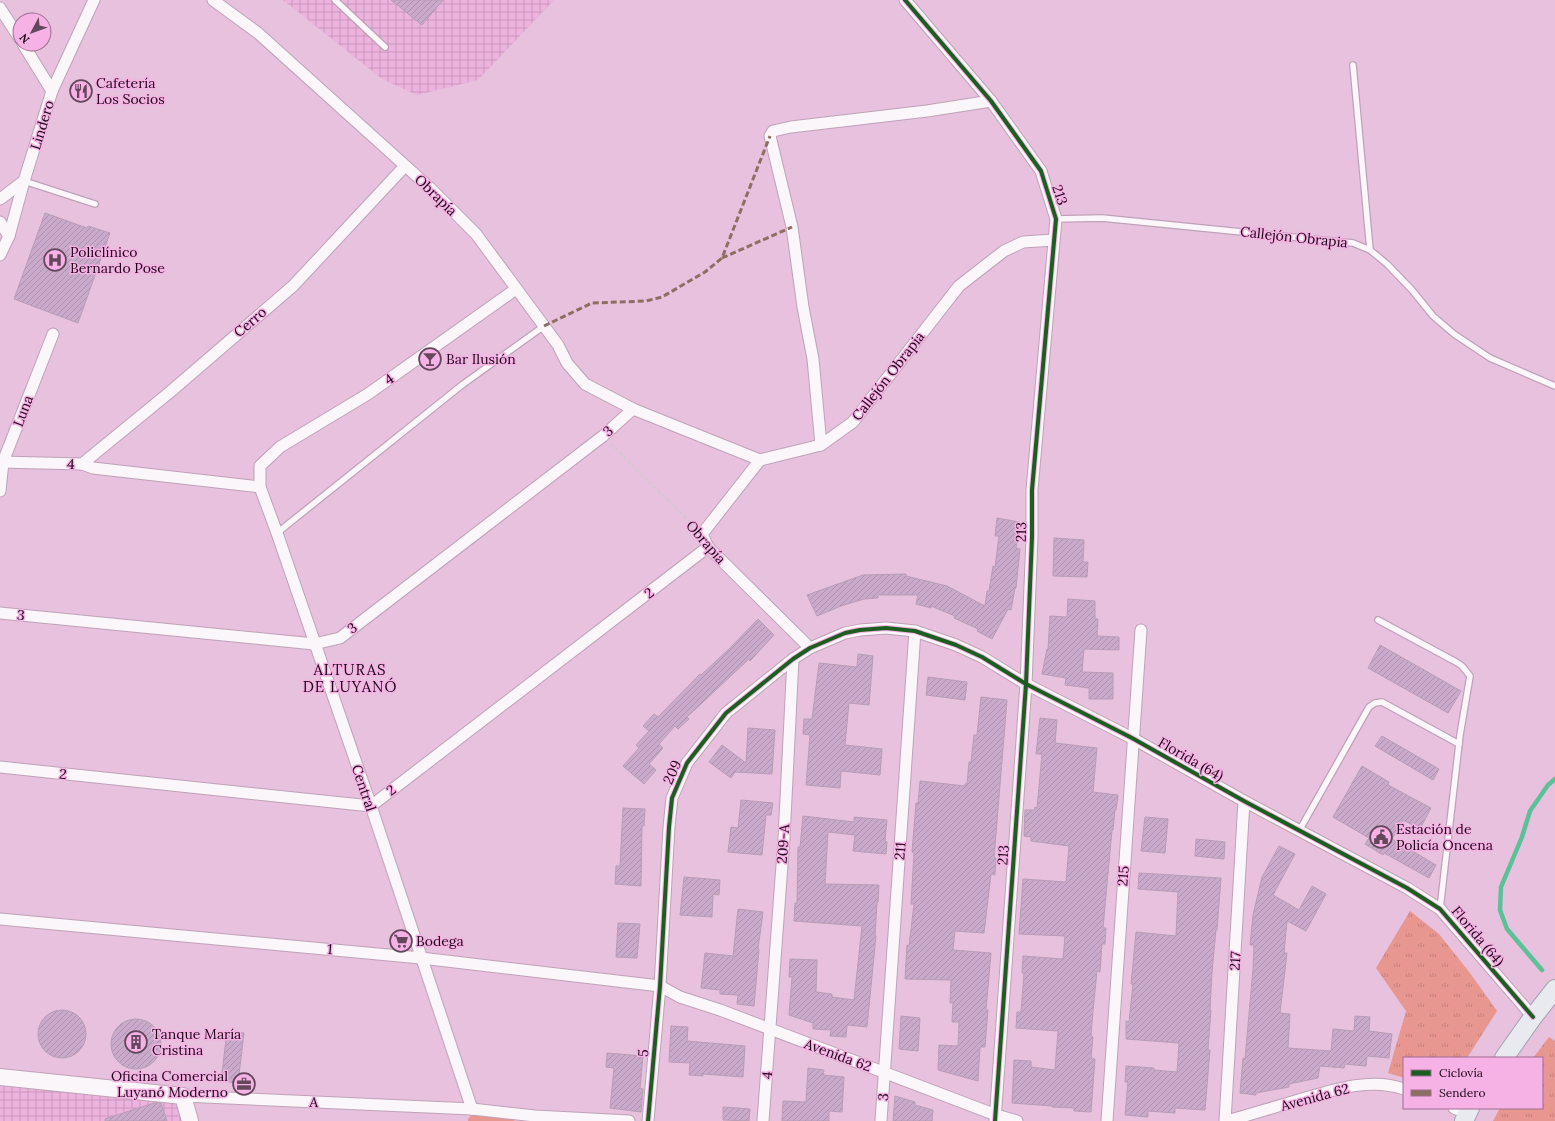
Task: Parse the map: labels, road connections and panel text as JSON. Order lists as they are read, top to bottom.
{
  "streets": {
    "street": [
      "Lindero",
      "Obrapía",
      "213",
      "Callejón Obrapia",
      "Cerro",
      "4",
      "Luna",
      "3",
      "2",
      "Florida (64)",
      "209",
      "Central",
      "209-A",
      "211",
      "215",
      "1",
      "217",
      "5",
      "Avenida 62",
      "A"
    ]
  },
  "crossings": [
    ["Obrapía", "Cerro"],
    ["Obrapía", "4"],
    ["Obrapía", "3"],
    ["Obrapía", "2"],
    ["Obrapía", "Florida (64)"],
    ["213", "Callejón Obrapia"],
    ["213", "Florida (64)"],
    ["213", "Avenida 62"],
    ["Cerro", "4"],
    ["4", "Luna"],
    ["4", "Central"],
    ["4", "209-A"],
    ["4", "Avenida 62"],
    ["3", "Central"],
    ["3", "211"],
    ["3", "Avenida 62"],
    ["2", "Central"],
    ["Florida (64)", "209"],
    ["Florida (64)", "209-A"],
    ["Florida (64)", "211"],
    ["Florida (64)", "215"],
    ["Florida (64)", "217"],
    ["209", "209-A"],
    ["209", "1"],
    ["209", "5"],
    ["209", "Avenida 62"],
    ["Central", "1"],
    ["Central", "A"],
    ["209-A", "Avenida 62"],
    ["211", "Avenida 62"],
    ["1", "5"],
    ["1", "Avenida 62"],
    ["217", "Avenida 62"],
    ["5", "Avenida 62"]
  ],
  "districts": ["ALTURAS DE LUYANÓ"],
  "places": {
    "restaurant": ["Cafetería Los Socios"],
    "hospital": ["Policlínico Bernardo Pose"],
    "bar": ["Bar Ilusión"],
    "public building": ["Estación de Policía Oncena"],
    "supermarket": ["Bodega"],
    "building": ["Tanque María Cristina"],
    "office": ["Oficina Comercial Luyanó Moderno"]
  },
  "legend": ["Ciclovía", "Sendero"],
  "north": "bottom left"
}
